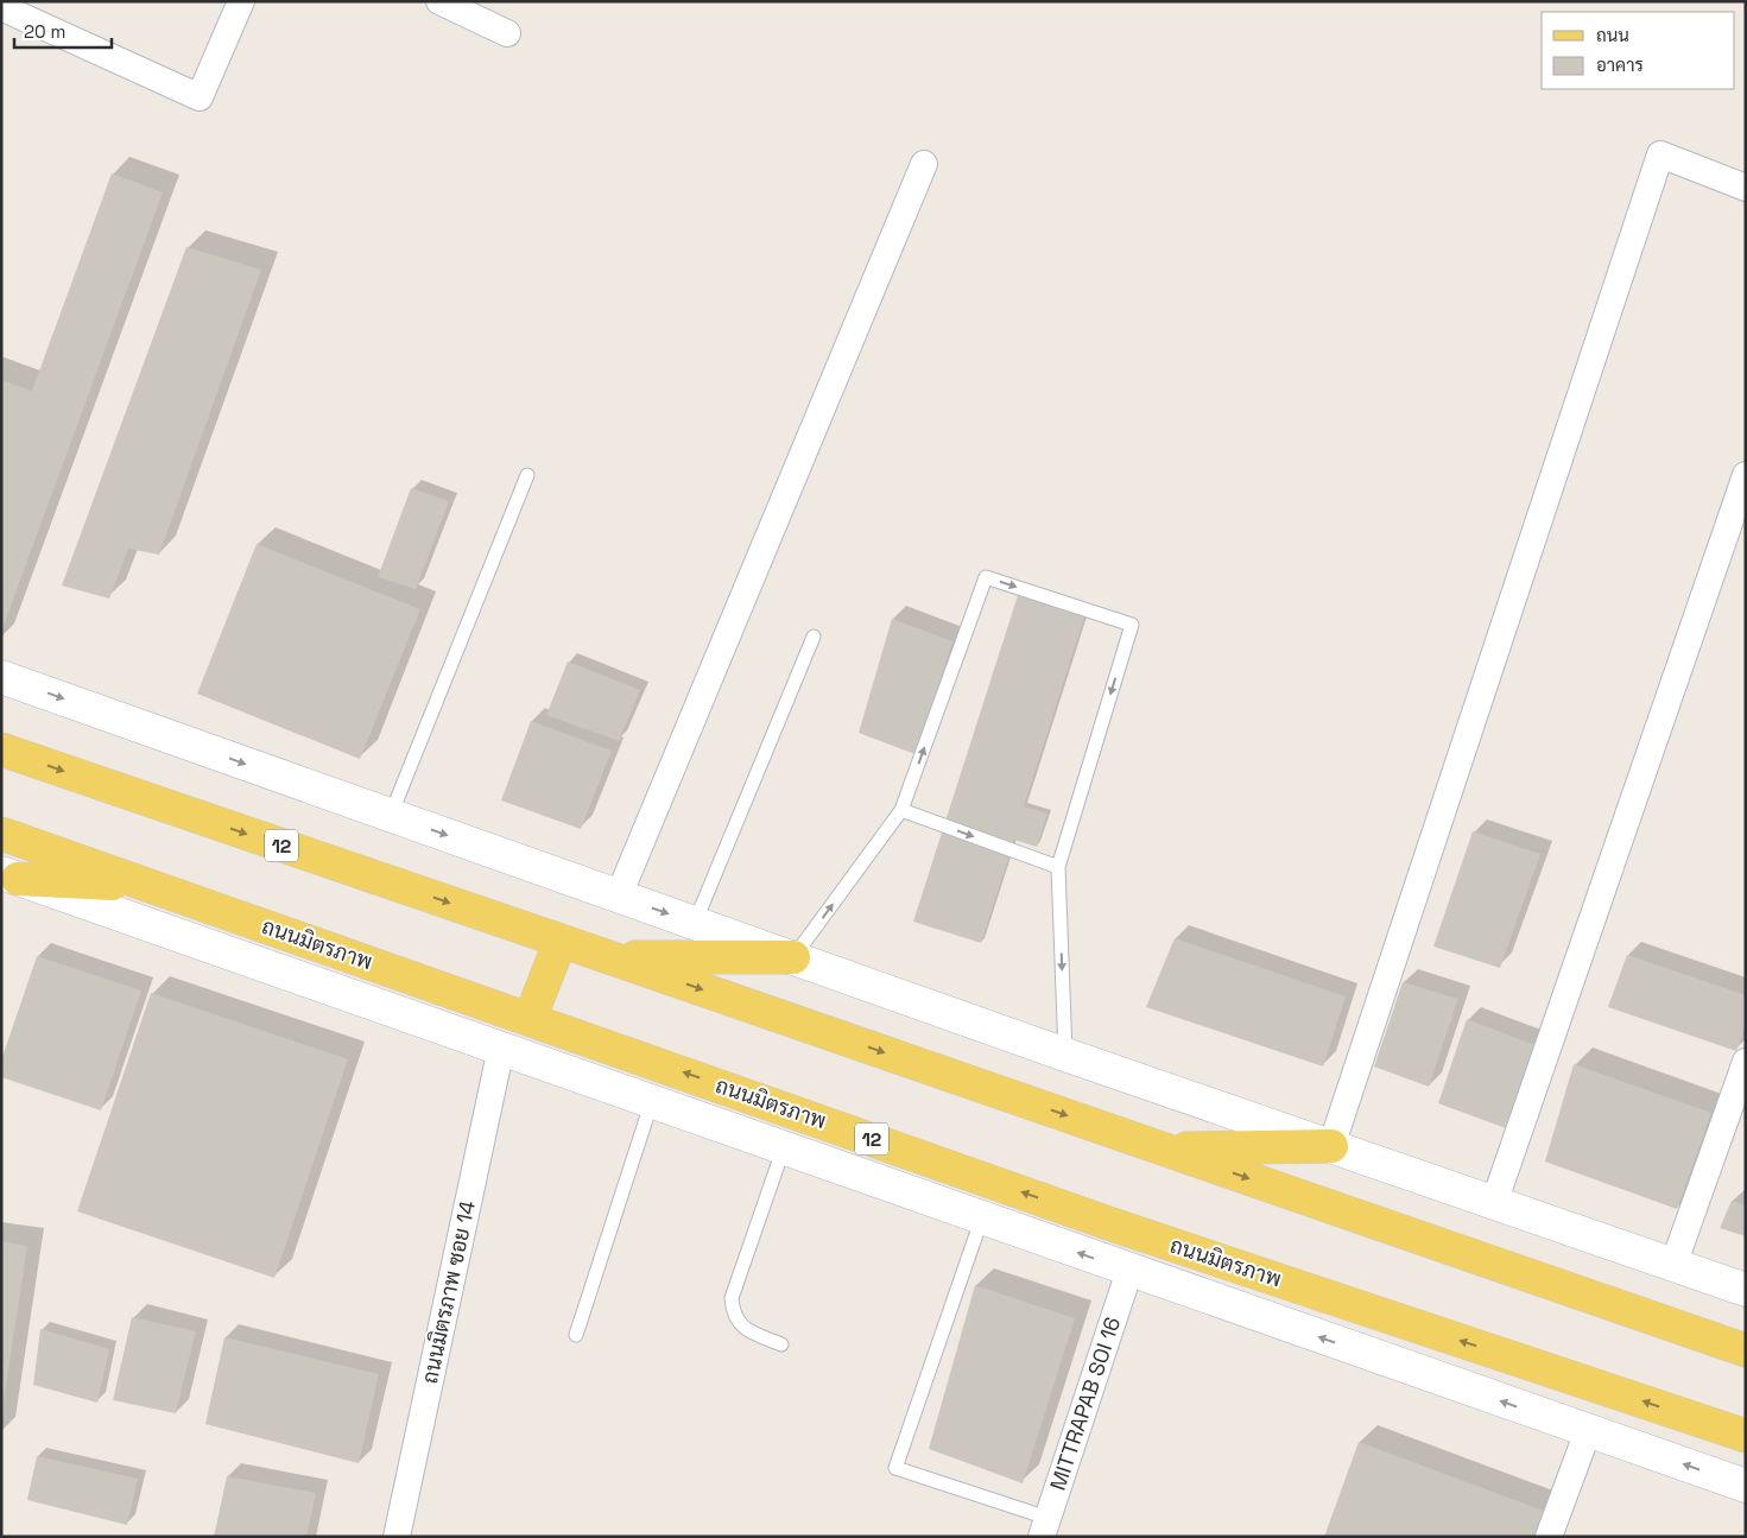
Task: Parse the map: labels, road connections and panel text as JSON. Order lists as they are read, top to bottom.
{
  "streets": {
    "main road": ["12", "ถนนมิตรภาพ"],
    "street": ["ถนนมิตรภาพ ซอย 14", "MITTRAPAB SOI 16"]
  },
  "legend": ["ถนน", "อาคาร"],
  "scale_bar": "20 m"
}
